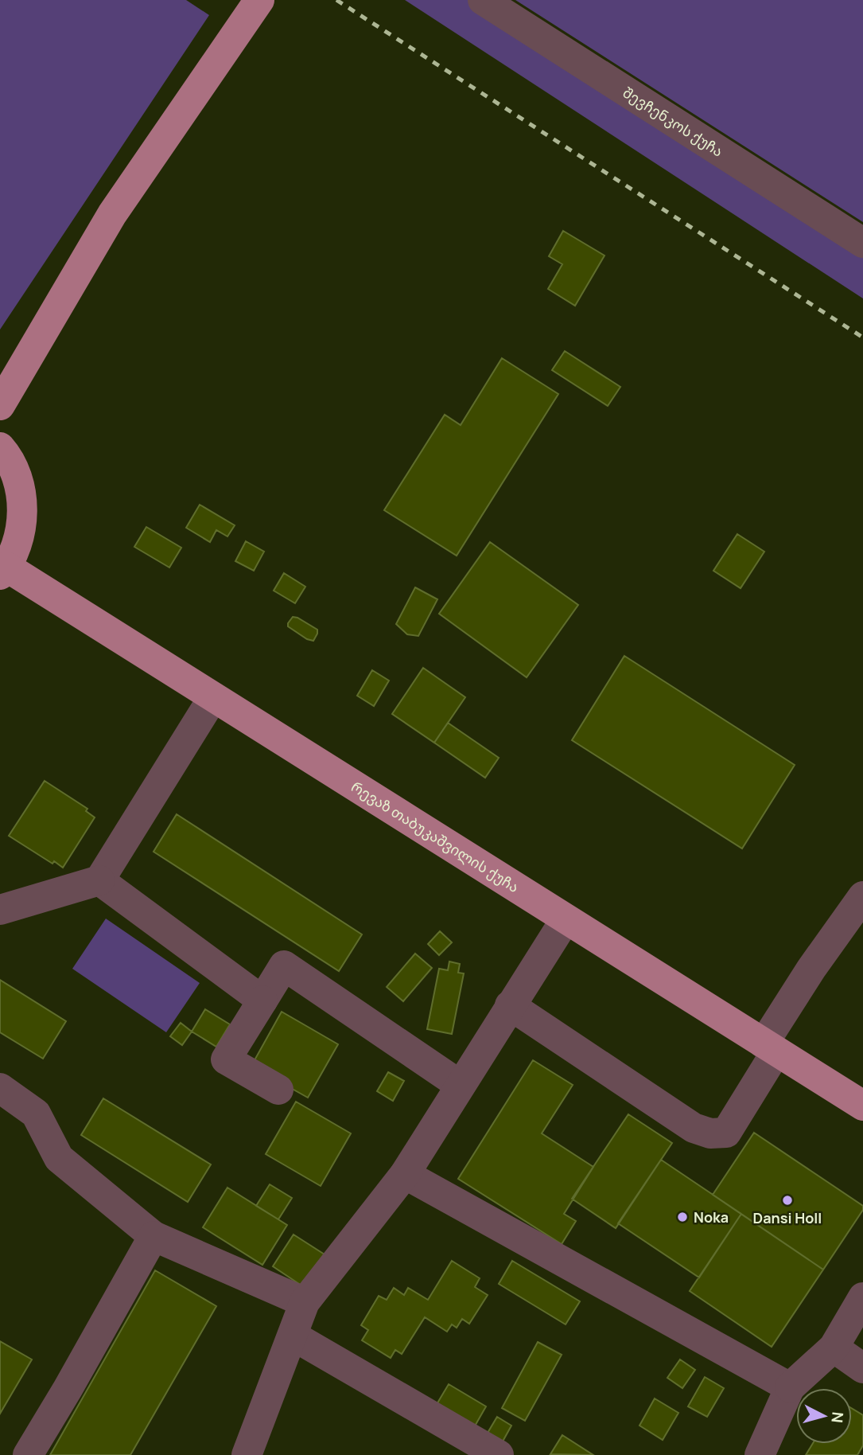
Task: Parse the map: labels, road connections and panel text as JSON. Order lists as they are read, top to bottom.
{
  "streets": {
    "main road": ["რევაზ თაბუკაშვილის ქუჩა"],
    "street": ["შევჩენკოს ქუჩა"]
  },
  "places": ["Dansi Holl", "Noka"],
  "north": "right"
}
